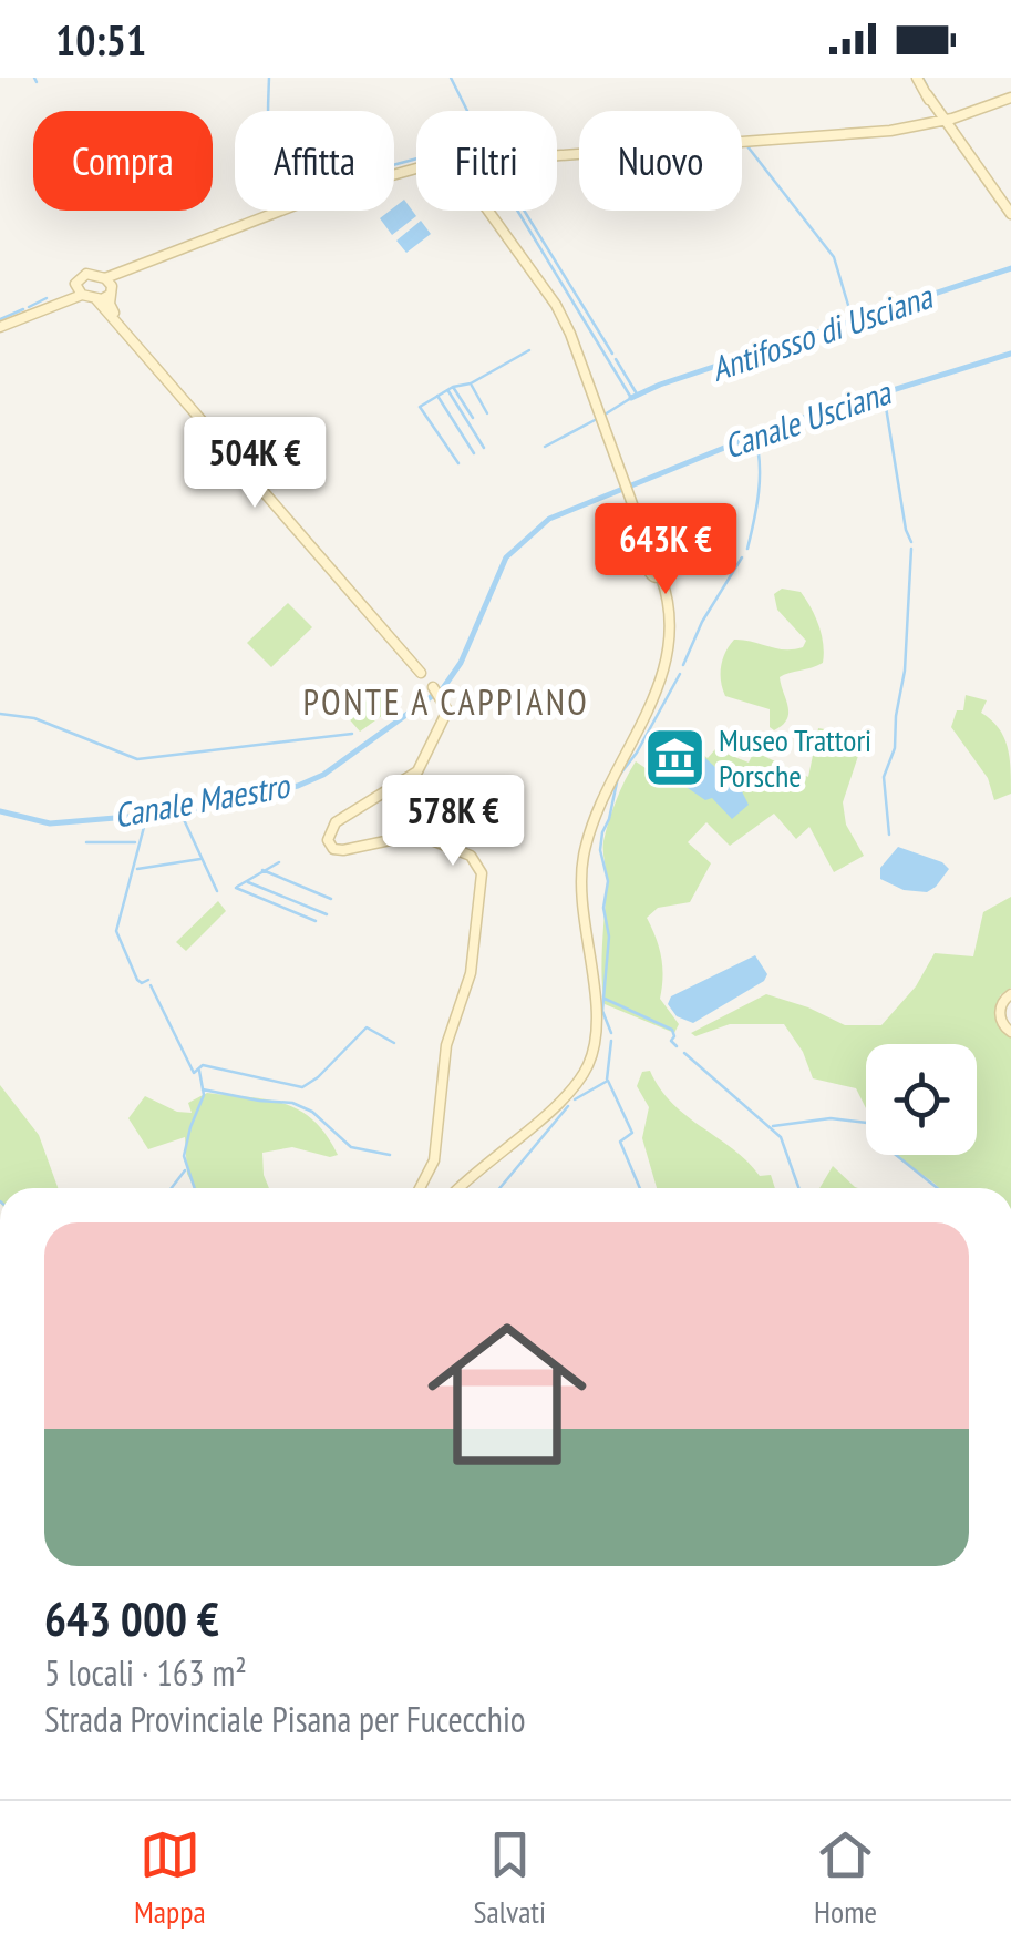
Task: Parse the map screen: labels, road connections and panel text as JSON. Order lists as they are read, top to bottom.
{
  "districts": ["PONTE A CAPPIANO"],
  "water": ["Antifosso di Usciana", "Canale Usciana", "Canale Maestro"],
  "places": {
    "museum": ["Museo Trattori Porsche"]
  },
  "page": {
    "status": "10:51",
    "chip": [
      "Compra",
      "Affitta",
      "Filtri",
      "Nuovo"
    ],
    "price": ["504K €", "643K €", "578K €"],
    "list": [
      {
        "name": "643 000 €",
        "note": "5 locali · 163 m² · Strada Provinciale Pisana per Fucecchio"
      }
    ],
    "tabs": ["Mappa", "Salvati", "Home"]
  }
}
